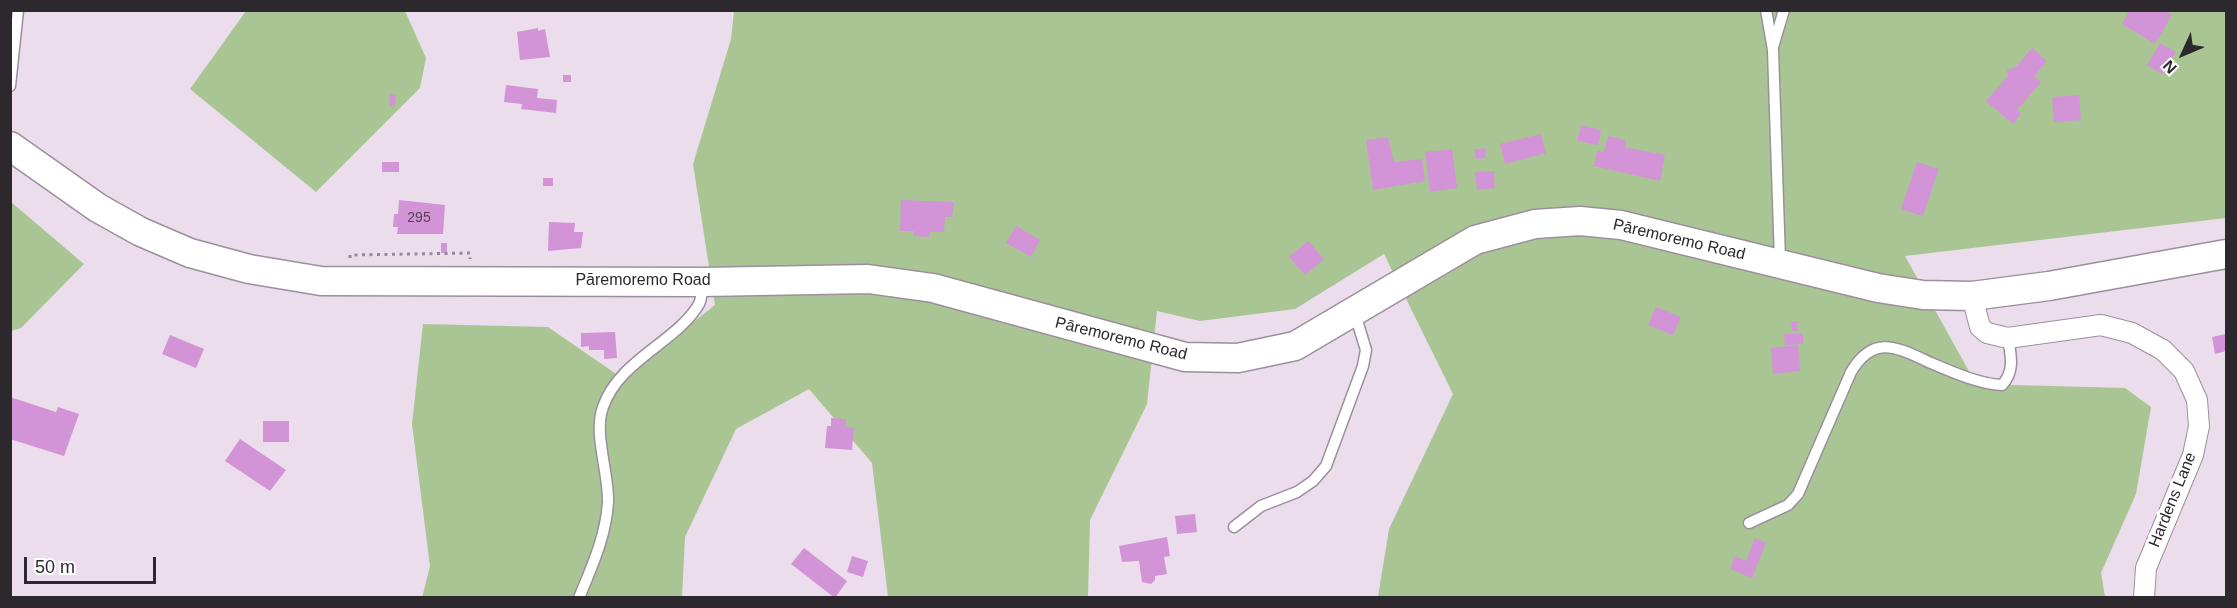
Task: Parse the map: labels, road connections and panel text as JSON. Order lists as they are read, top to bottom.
{
  "streets": {
    "street": ["Pāremoremo Road", "Hardens Lane"]
  },
  "crossings": [
    ["Pāremoremo Road", "Hardens Lane"]
  ],
  "house_numbers": ["295"],
  "scale_bar": "50 m",
  "north": "bottom left"
}
